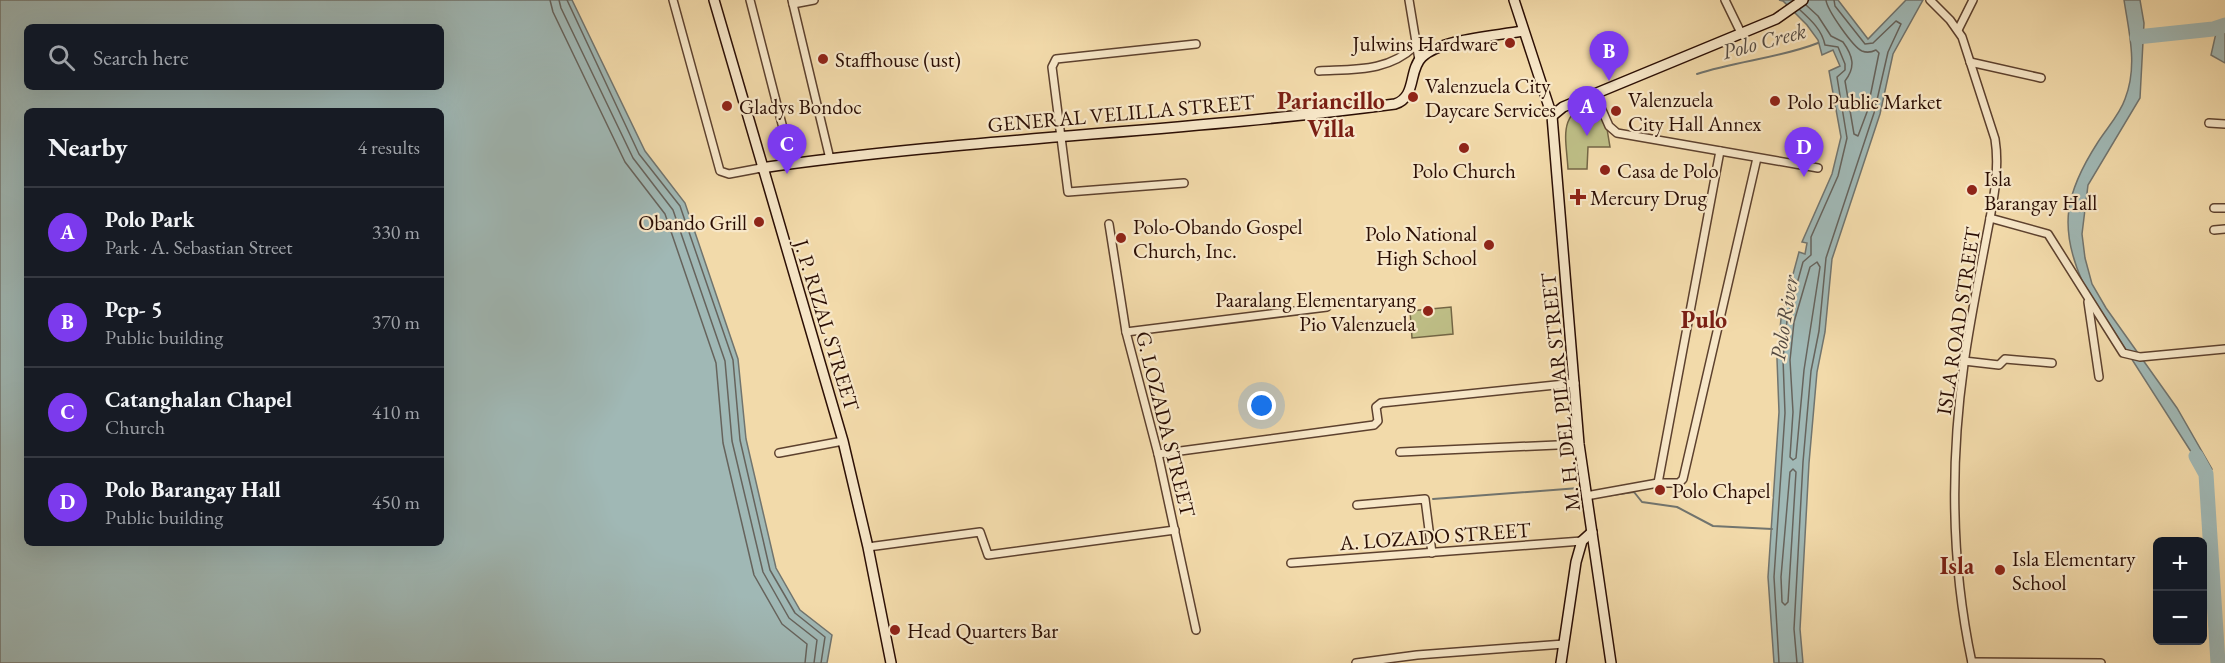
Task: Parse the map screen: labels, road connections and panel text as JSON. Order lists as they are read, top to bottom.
{
  "streets": {
    "main road": ["GENERAL VELILLA STREET", "J. P. RIZAL STREET", "M. H. DEL PILAR STREET"],
    "street": ["ISLA ROAD STREET", "G. LOZADA STREET", "A. LOZADO STREET"]
  },
  "crossings": [
    ["GENERAL VELILLA STREET", "J. P. RIZAL STREET"]
  ],
  "districts": ["Pariancillo Villa", "Pulo", "Isla"],
  "water": ["Polo Creek", "Polo River"],
  "places": {
    "other": [
      "Julwins Hardware",
      "Staffhouse (ust)",
      "Valenzuela City Daycare Services",
      "Polo Public Market",
      "Gladys Bondoc",
      "Valenzuela City Hall Annex",
      "Polo Church",
      "Casa de Polo",
      "Isla Barangay Hall",
      "Obando Grill",
      "Polo-Obando Gospel Church, Inc.",
      "Polo National High School",
      "Paaralang Elementaryang Pio Valenzuela",
      "Polo Chapel",
      "Isla Elementary School",
      "Head Quarters Bar"
    ],
    "health": ["Mercury Drug"]
  },
  "page": {
    "search": "Search here",
    "pins": [
      "B",
      "A",
      "C",
      "D"
    ],
    "heading": ["Nearby", "4 results"],
    "list": [
      {
        "mark": "A",
        "name": "Polo Park",
        "note": "Park · A. Sebastian Street",
        "value": "330 m"
      },
      {
        "mark": "B",
        "name": "Pcp- 5",
        "note": "Public building",
        "value": "370 m"
      },
      {
        "mark": "C",
        "name": "Catanghalan Chapel",
        "note": "Church",
        "value": "410 m"
      },
      {
        "mark": "D",
        "name": "Polo Barangay Hall",
        "note": "Public building",
        "value": "450 m"
      }
    ],
    "map_buttons": ["+", "−"]
  }
}
